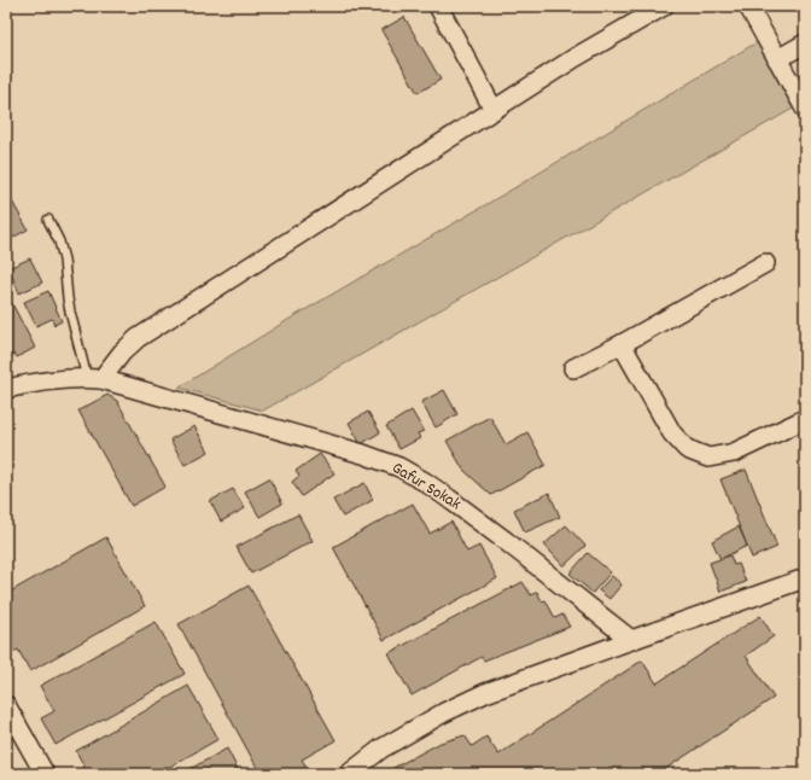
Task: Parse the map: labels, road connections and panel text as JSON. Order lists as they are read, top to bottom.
{
  "streets": {
    "street": ["Gafur Sokak"]
  }
}
